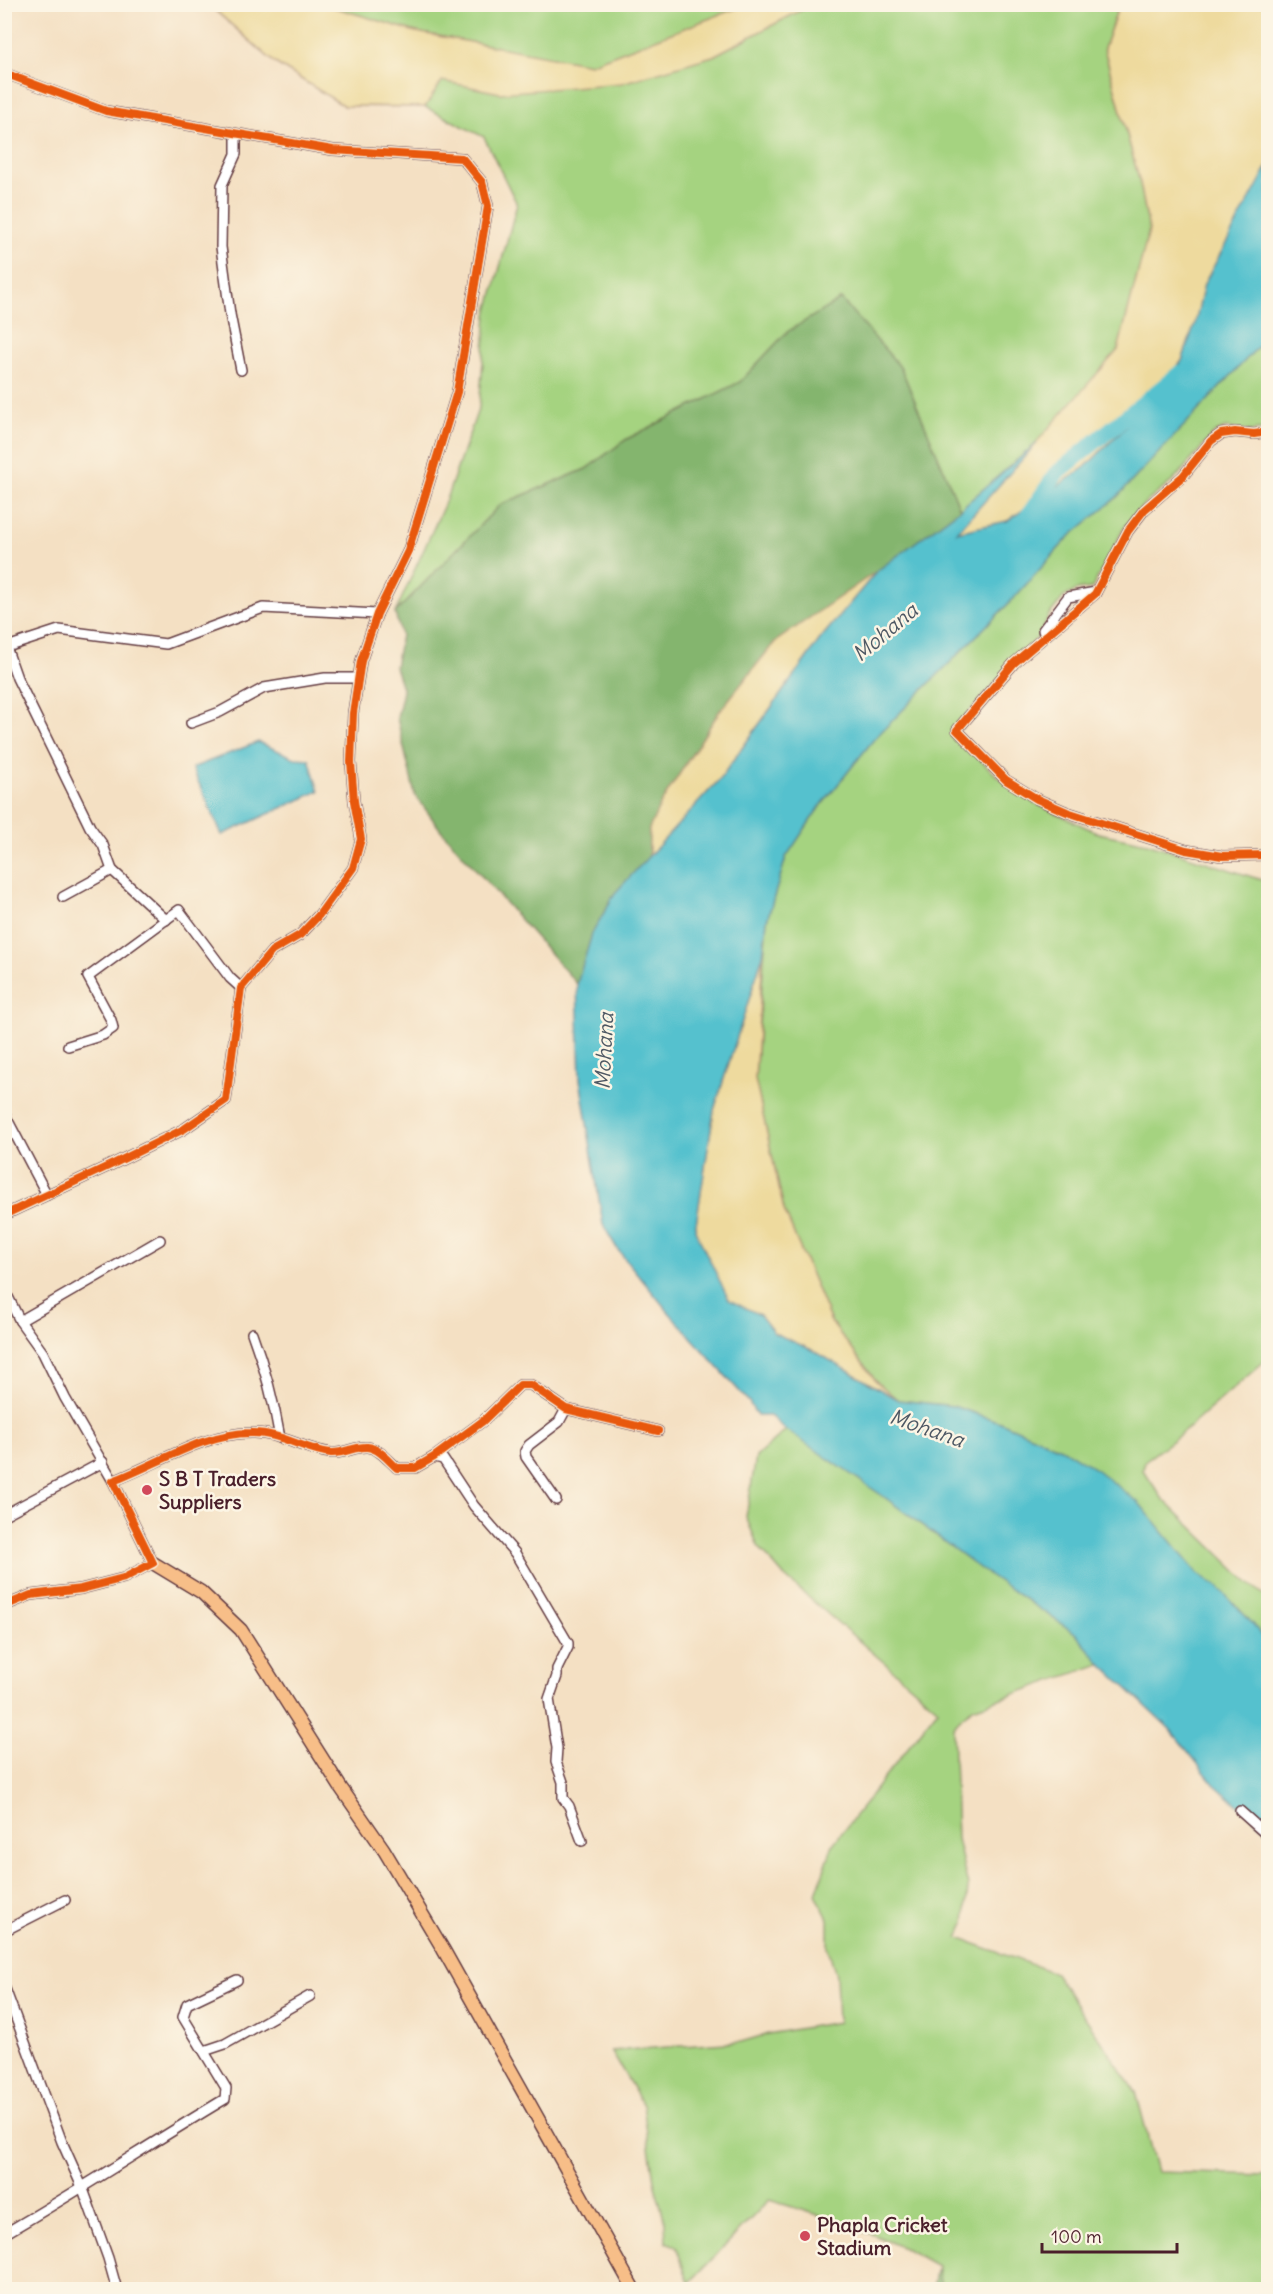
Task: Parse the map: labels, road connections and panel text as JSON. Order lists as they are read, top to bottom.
{
  "water": ["Mohana"],
  "places": ["S B T Traders Suppliers", "Phapla Cricket Stadium"],
  "scale_bar": "100 m"
}
